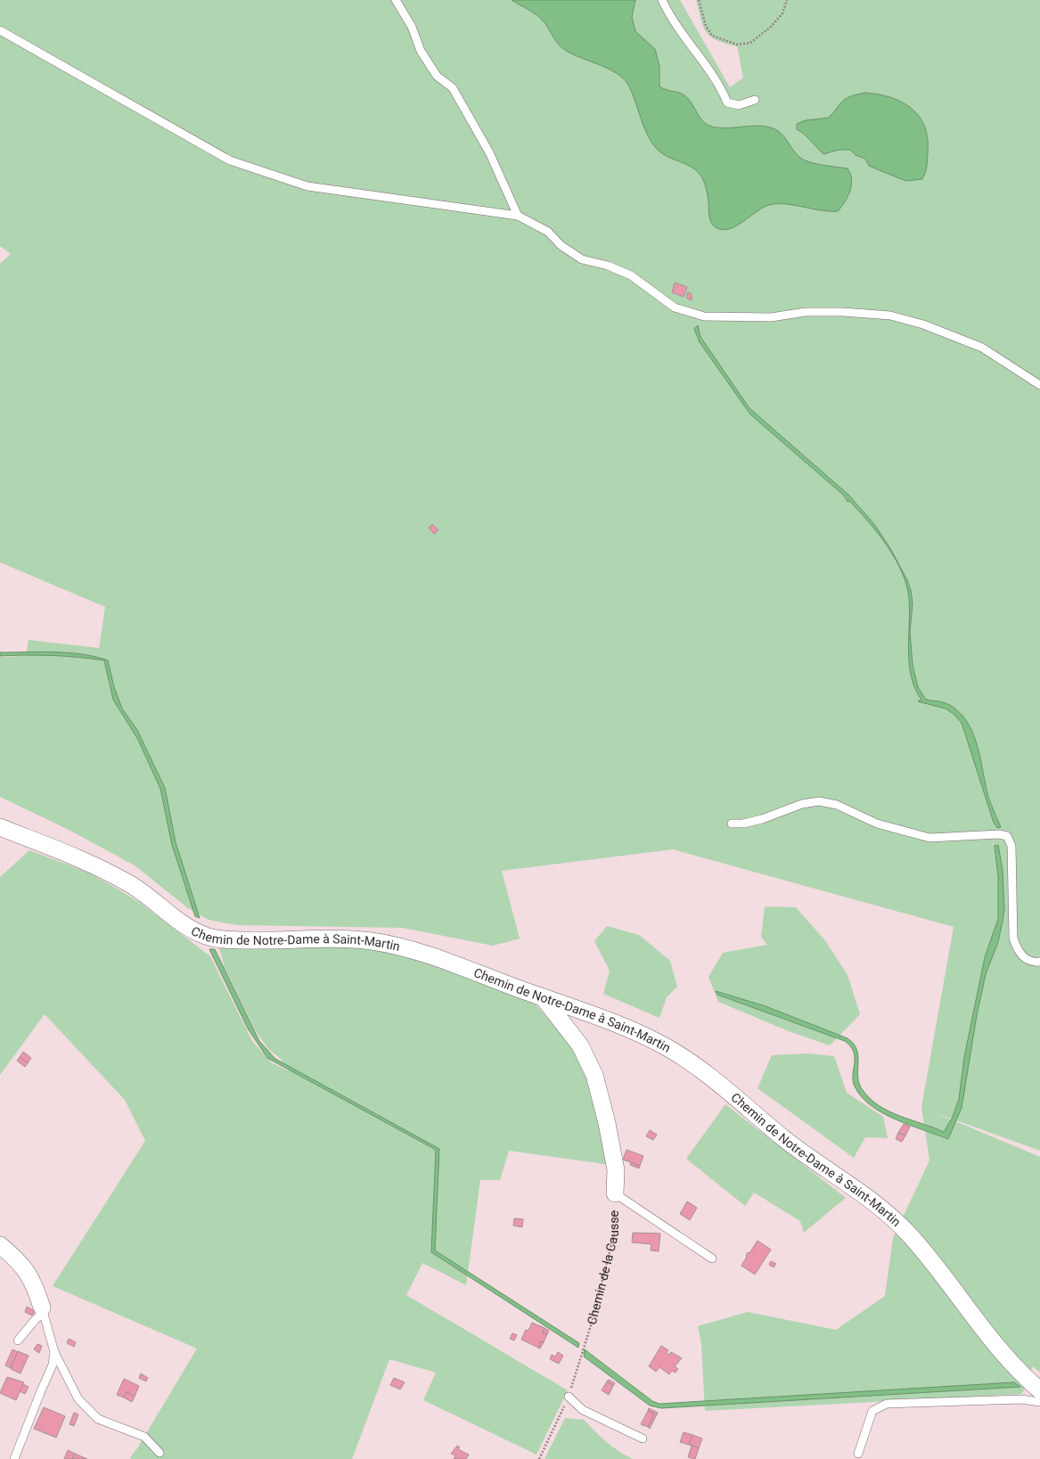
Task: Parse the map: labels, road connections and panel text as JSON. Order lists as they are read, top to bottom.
{
  "streets": {
    "street": ["Chemin de Notre-Dame à Saint-Martin", "Chemin de la Causse"]
  },
  "crossings": [
    ["Chemin de Notre-Dame à Saint-Martin", "Chemin de la Causse"]
  ]
}
